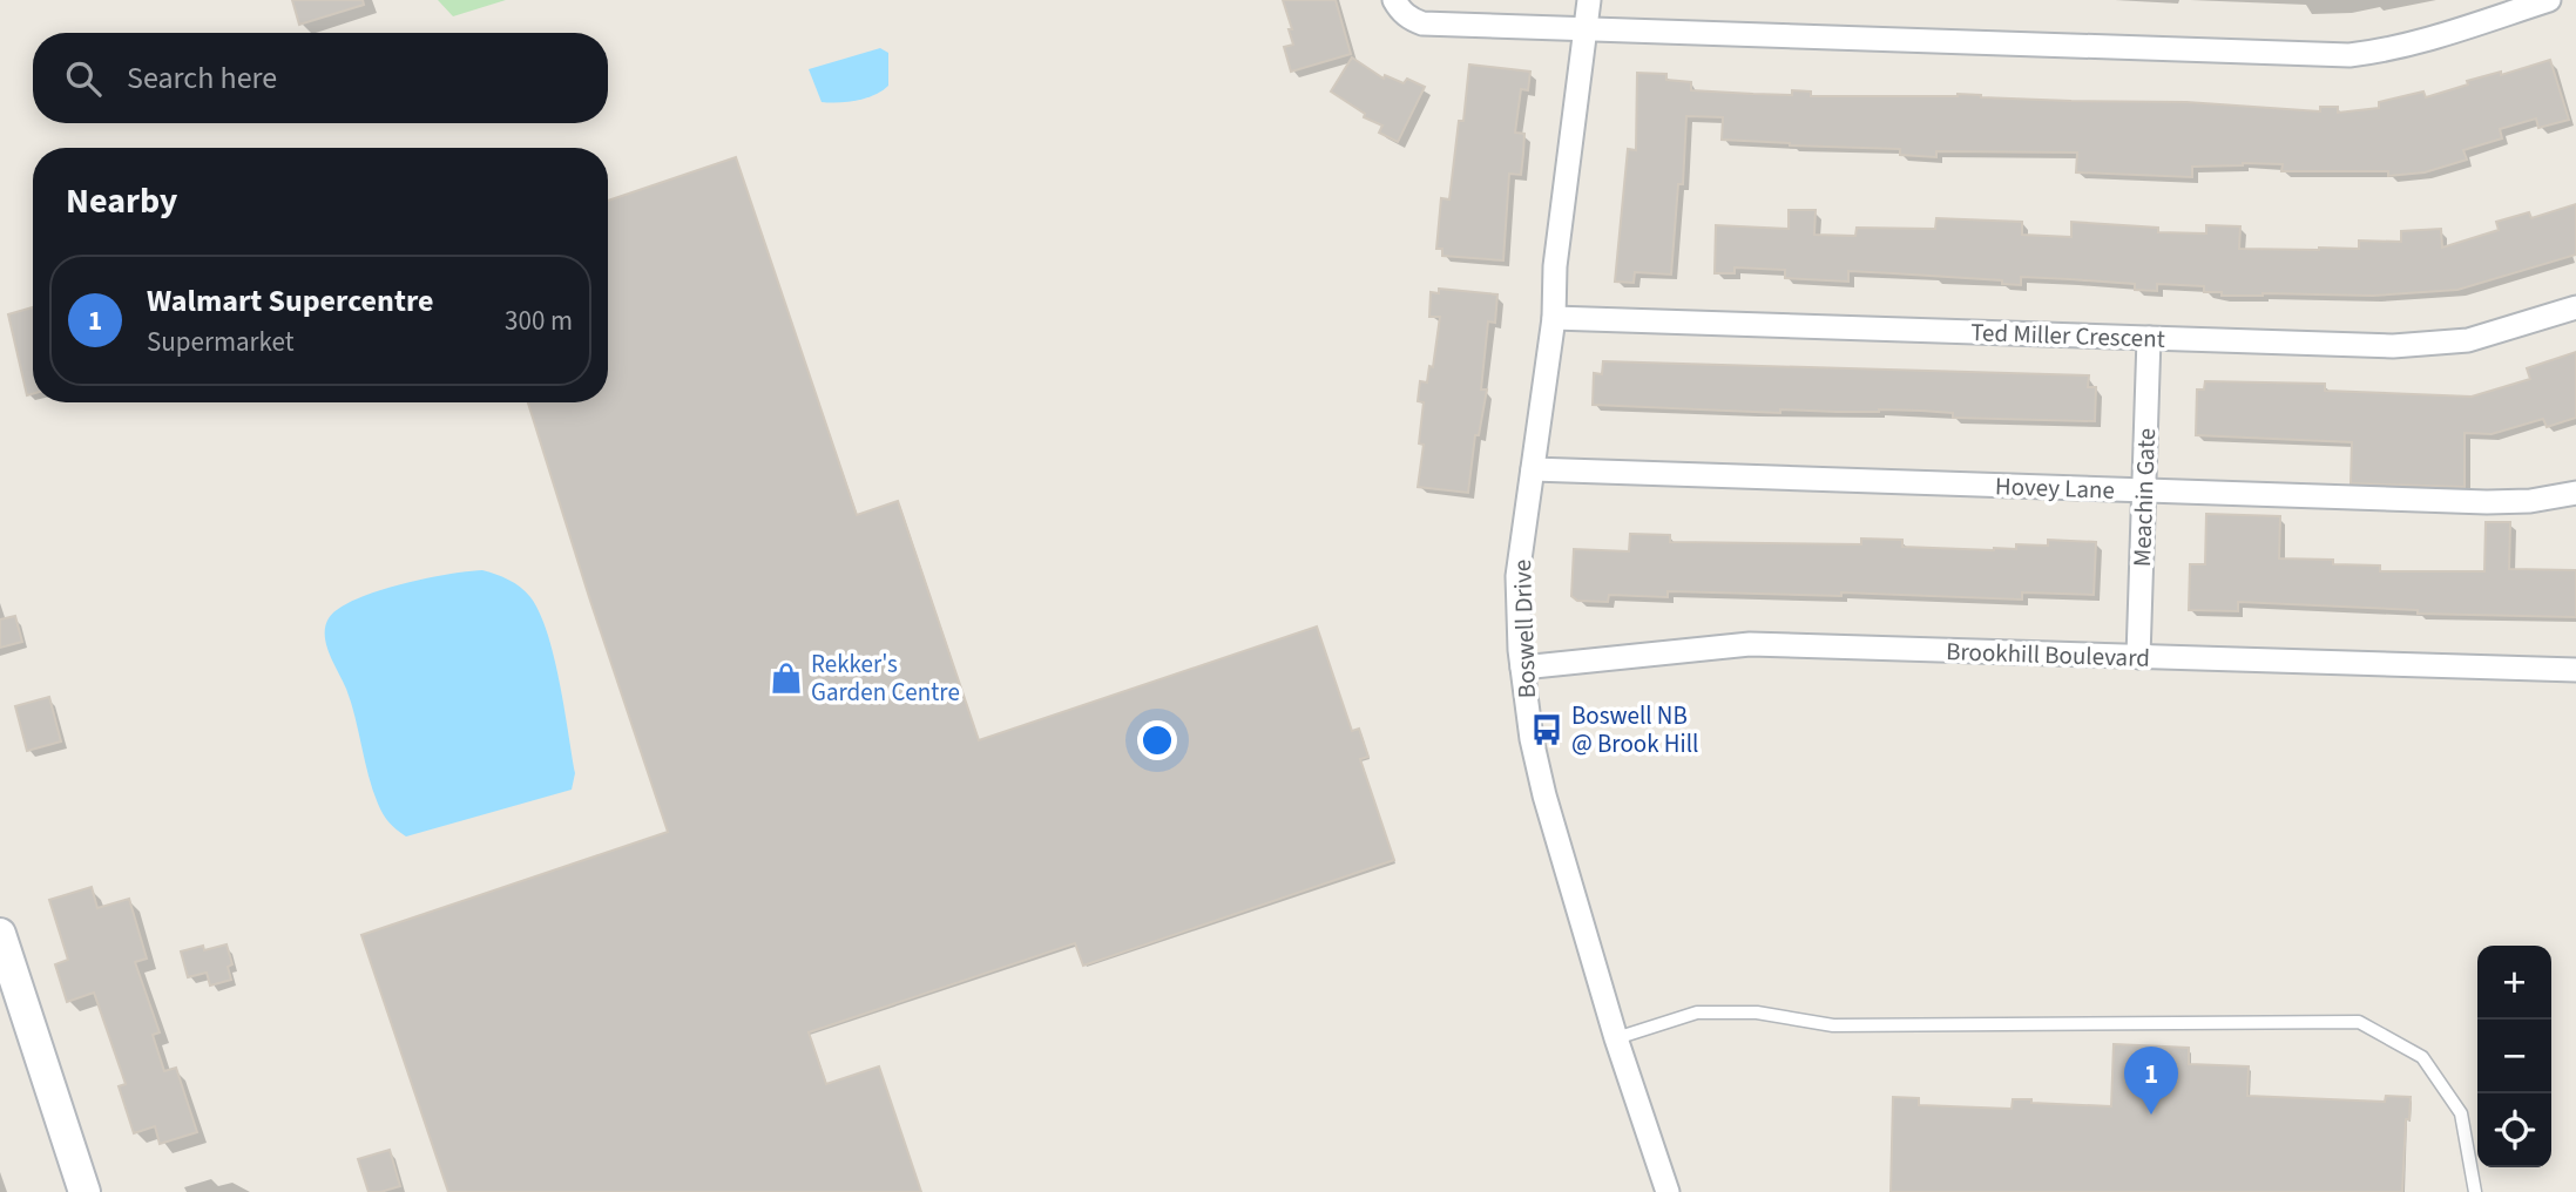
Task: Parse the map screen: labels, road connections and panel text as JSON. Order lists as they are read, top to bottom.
{
  "streets": {
    "street": [
      "Ted Miller Crescent",
      "Hovey Lane",
      "Meachin Gate",
      "Boswell Drive",
      "Brookhill Boulevard"
    ]
  },
  "crossings": [
    ["Ted Miller Crescent", "Meachin Gate"],
    ["Ted Miller Crescent", "Boswell Drive"],
    ["Hovey Lane", "Meachin Gate"],
    ["Hovey Lane", "Boswell Drive"],
    ["Meachin Gate", "Brookhill Boulevard"],
    ["Boswell Drive", "Brookhill Boulevard"]
  ],
  "places": {
    "shop": ["Rekker's Garden Centre"],
    "bus stop": ["Boswell NB @ Brook Hill"]
  },
  "page": {
    "search": "Search here",
    "heading": "Nearby",
    "list": [
      {
        "mark": "1",
        "name": "Walmart Supercentre",
        "note": "Supermarket",
        "value": "300 m"
      }
    ],
    "map_buttons": ["+", "−"],
    "pins": "1"
  }
}
